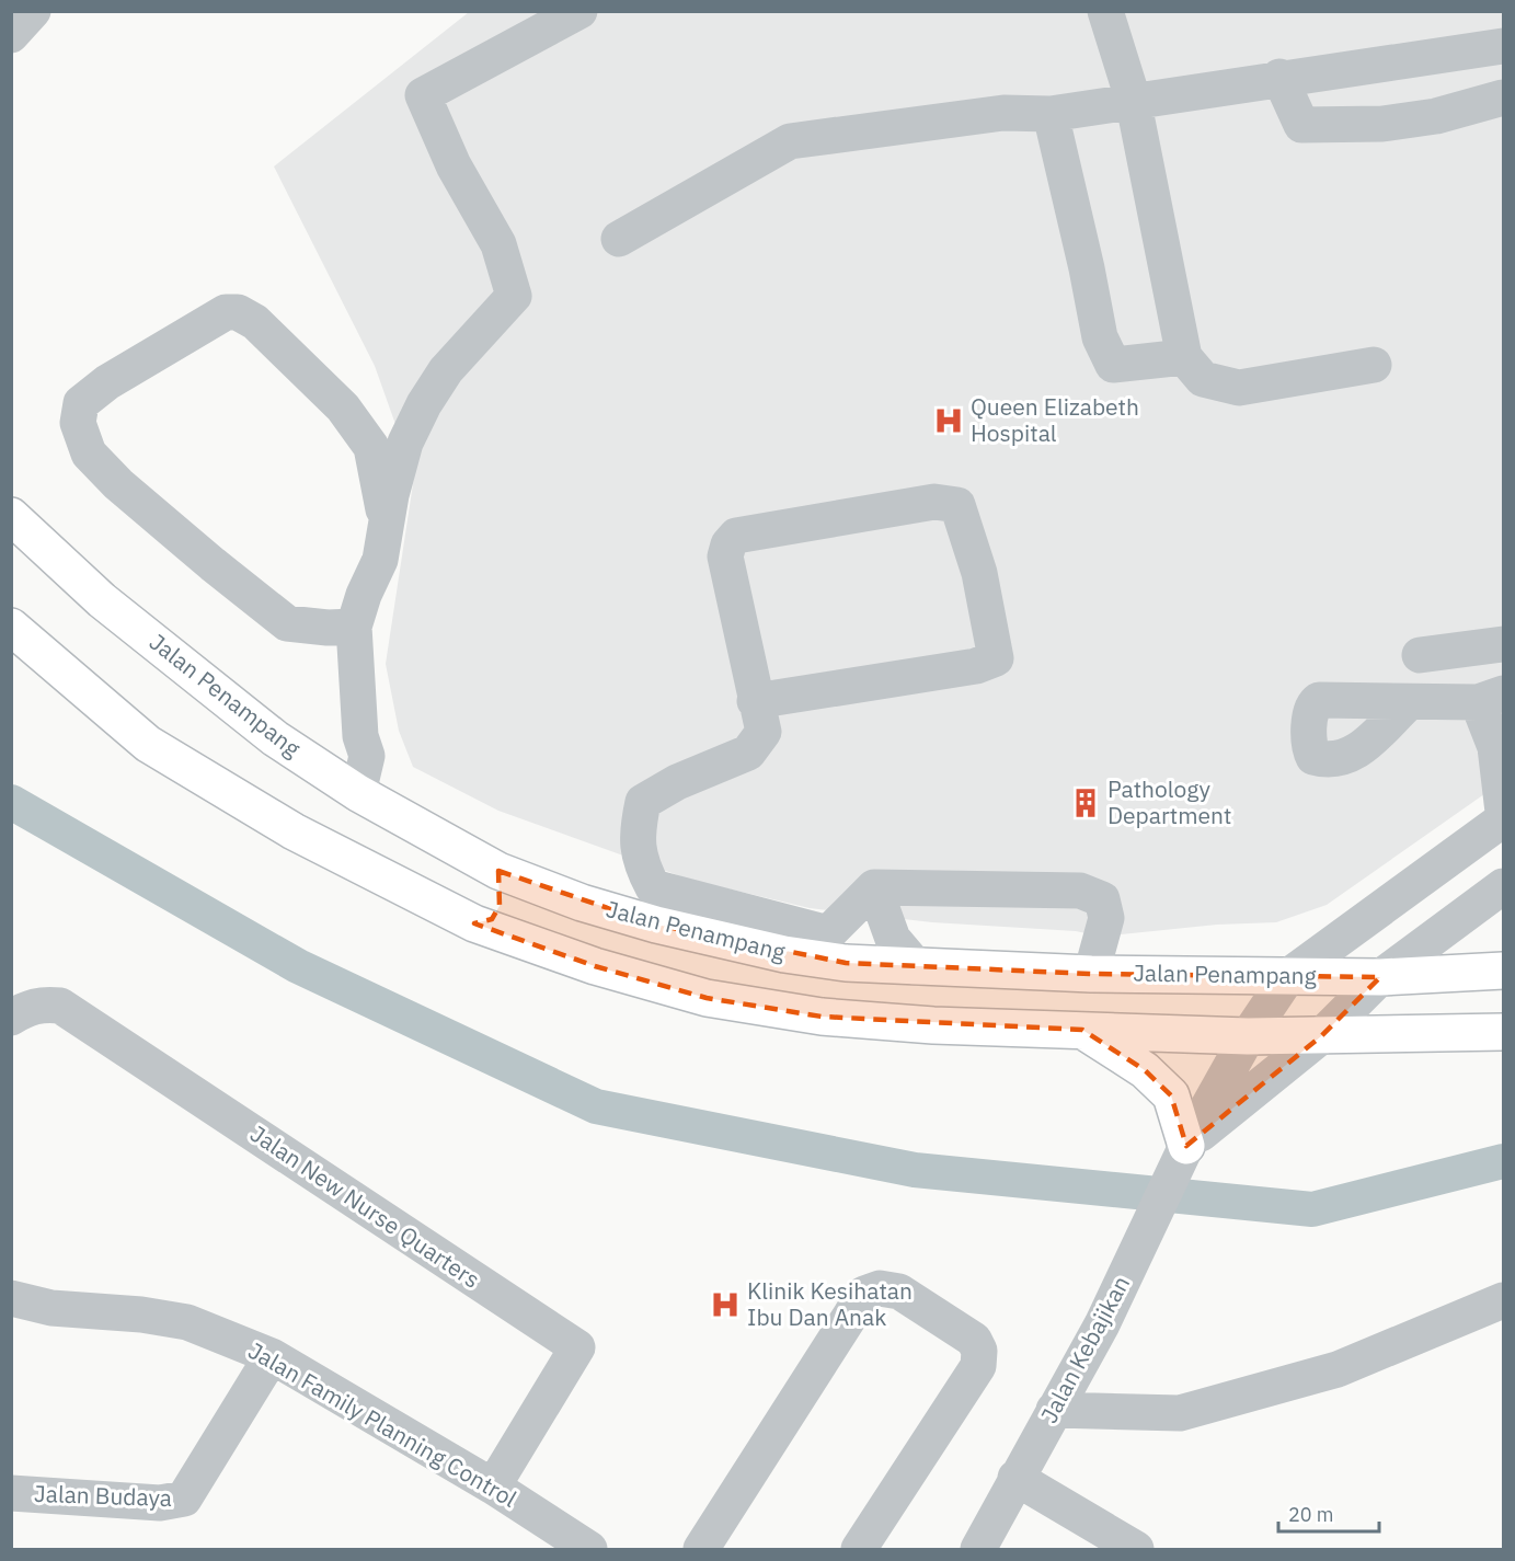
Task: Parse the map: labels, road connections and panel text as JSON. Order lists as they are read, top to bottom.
{
  "streets": {
    "main road": ["Jalan Penampang"],
    "street": [
      "Jalan New Nurse Quarters",
      "Jalan Kebajikan",
      "Jalan Family Planning Control",
      "Jalan Budaya"
    ]
  },
  "crossings": [
    ["Jalan Penampang", "Jalan Kebajikan"],
    ["Jalan New Nurse Quarters", "Jalan Family Planning Control"],
    ["Jalan Family Planning Control", "Jalan Budaya"]
  ],
  "places": {
    "hospital": ["Queen Elizabeth Hospital", "Klinik Kesihatan Ibu Dan Anak"],
    "building": ["Pathology Department"]
  },
  "scale_bar": "20 m"
}
